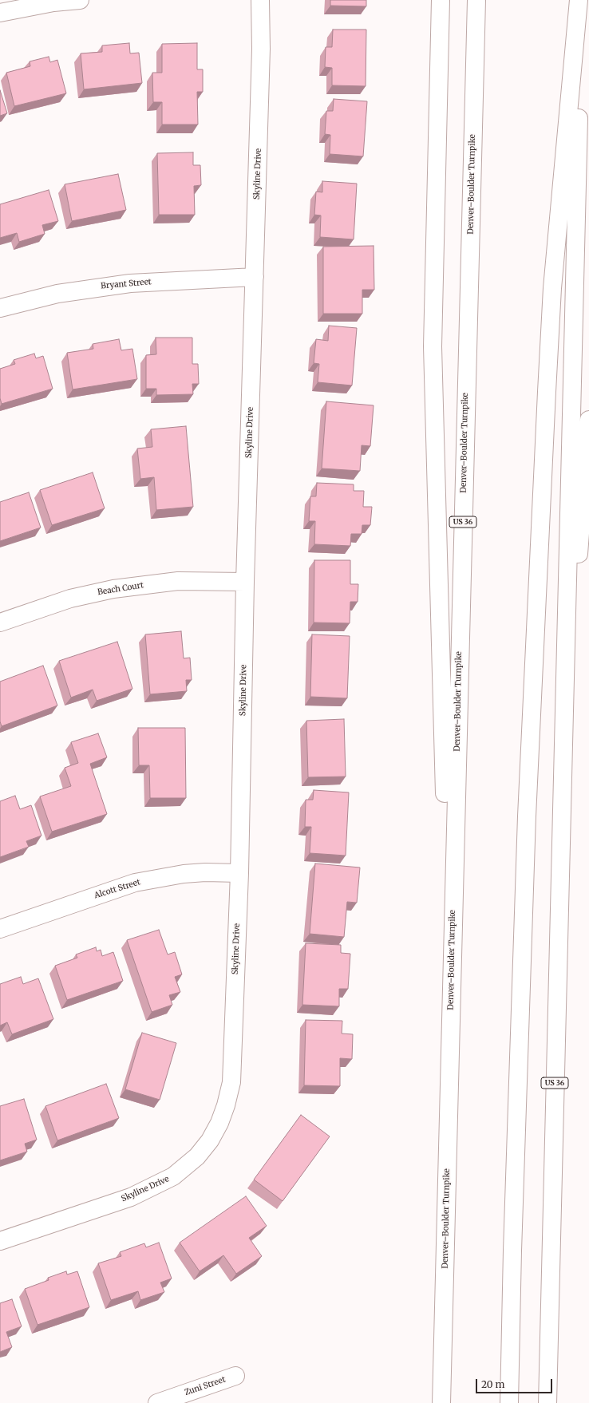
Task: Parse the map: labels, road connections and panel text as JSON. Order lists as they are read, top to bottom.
{
  "streets": {
    "main road": [
      "Skyline Drive",
      "Denver–Boulder Turnpike",
      "Bryant Street",
      "US 36",
      "Beach Court",
      "Alcott Street",
      "Zuni Street"
    ]
  },
  "crossings": [
    ["Skyline Drive", "Bryant Street"],
    ["Skyline Drive", "Beach Court"],
    ["Skyline Drive", "Alcott Street"]
  ],
  "scale_bar": "20 m"
}
